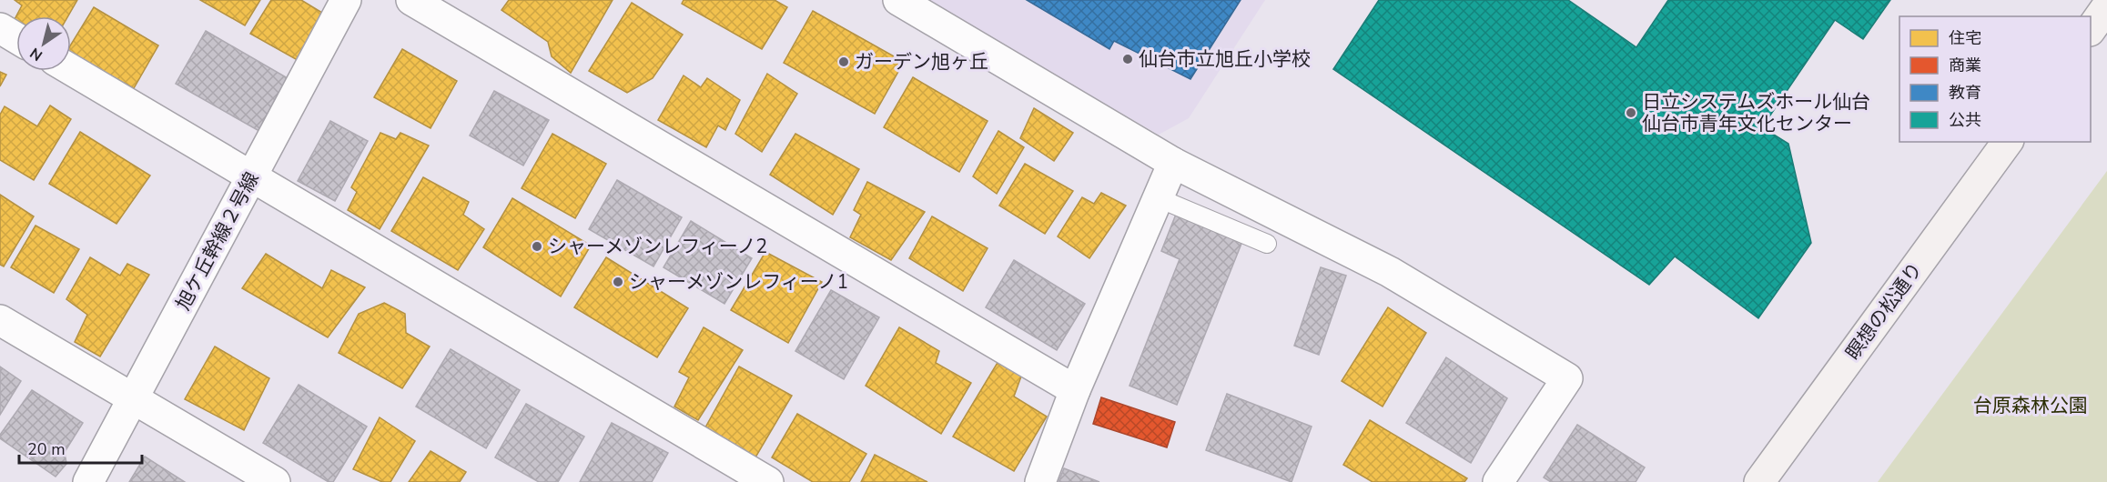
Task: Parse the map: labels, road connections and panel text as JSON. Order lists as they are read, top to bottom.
{
  "streets": {
    "street": ["旭ケ丘幹線２号線", "瞑想の松通り"]
  },
  "parks": ["台原森林公園"],
  "places": [
    "仙台市立旭丘小学校",
    "ガーデン旭ヶ丘",
    "日立システムズホール仙台 仙台市青年文化センター",
    "シャーメゾンレフィーノ2",
    "シャーメゾンレフィーノ1"
  ],
  "legend": [
    "住宅",
    "商業",
    "教育",
    "公共"
  ],
  "scale_bar": "20 m",
  "north": "bottom left"
}
